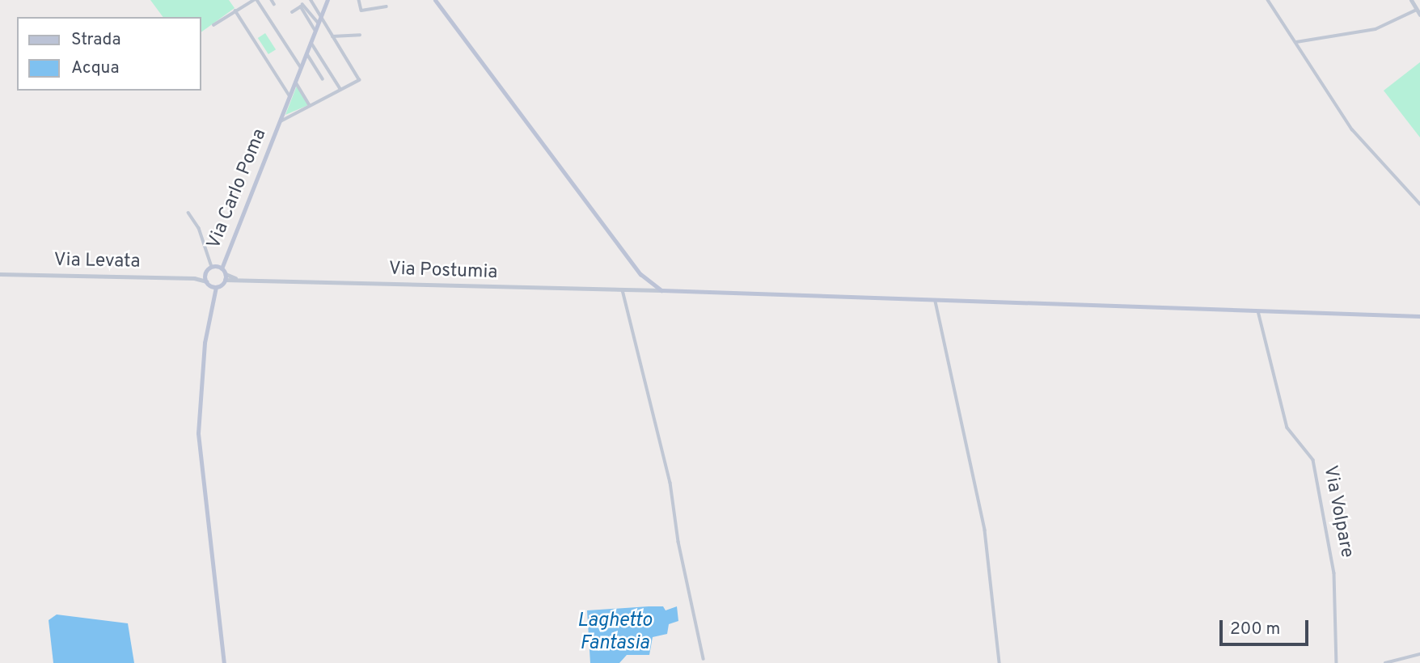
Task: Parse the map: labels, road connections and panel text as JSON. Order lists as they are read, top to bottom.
{
  "streets": {
    "main road": ["Via Carlo Poma"],
    "street": ["Via Levata", "Via Postumia", "Via Volpare"]
  },
  "crossings": [
    ["Via Carlo Poma", "Via Levata"],
    ["Via Carlo Poma", "Via Postumia"],
    ["Via Levata", "Via Postumia"]
  ],
  "water": ["Laghetto Fantasia"],
  "legend": ["Strada", "Acqua"],
  "scale_bar": "200 m"
}
